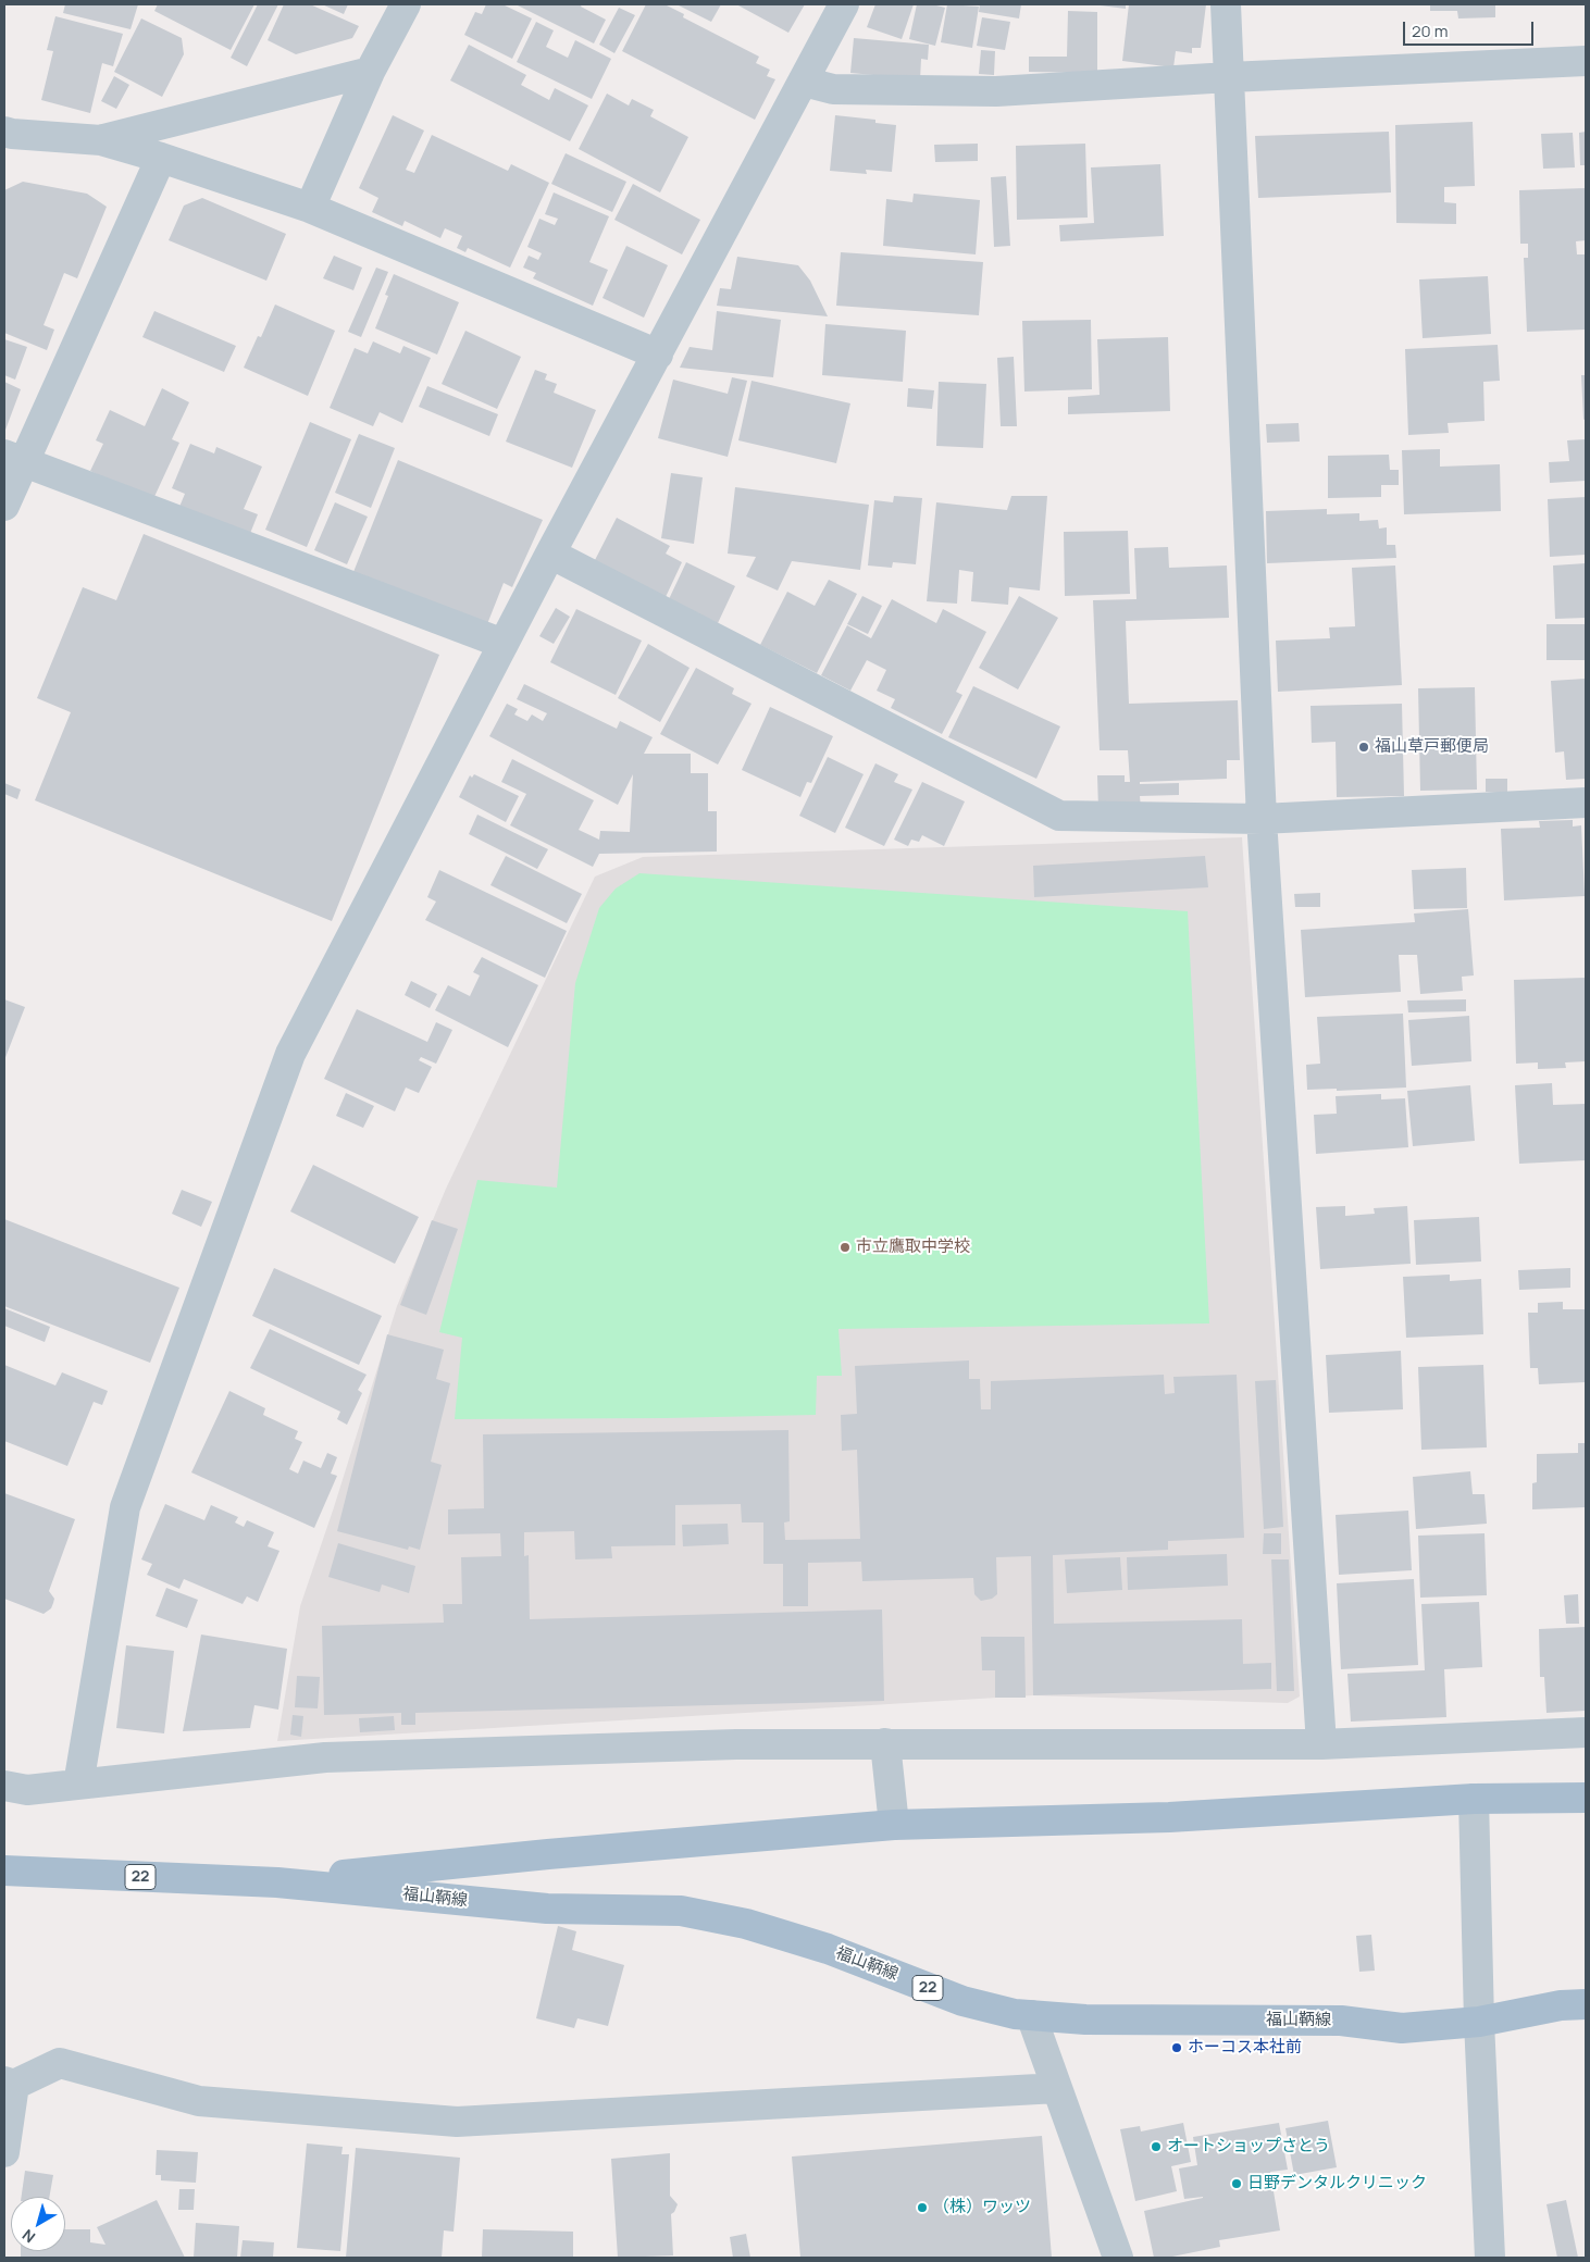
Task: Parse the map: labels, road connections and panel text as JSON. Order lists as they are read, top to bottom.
{
  "streets": {
    "main road": ["22", "福山鞆線"]
  },
  "places": [
    "福山草戸郵便局",
    "市立鷹取中学校",
    "ホーコス本社前",
    "オートショップさとう",
    "日野デンタルクリニック",
    "（株）ワッツ"
  ],
  "scale_bar": "20 m",
  "north": "bottom left"
}
